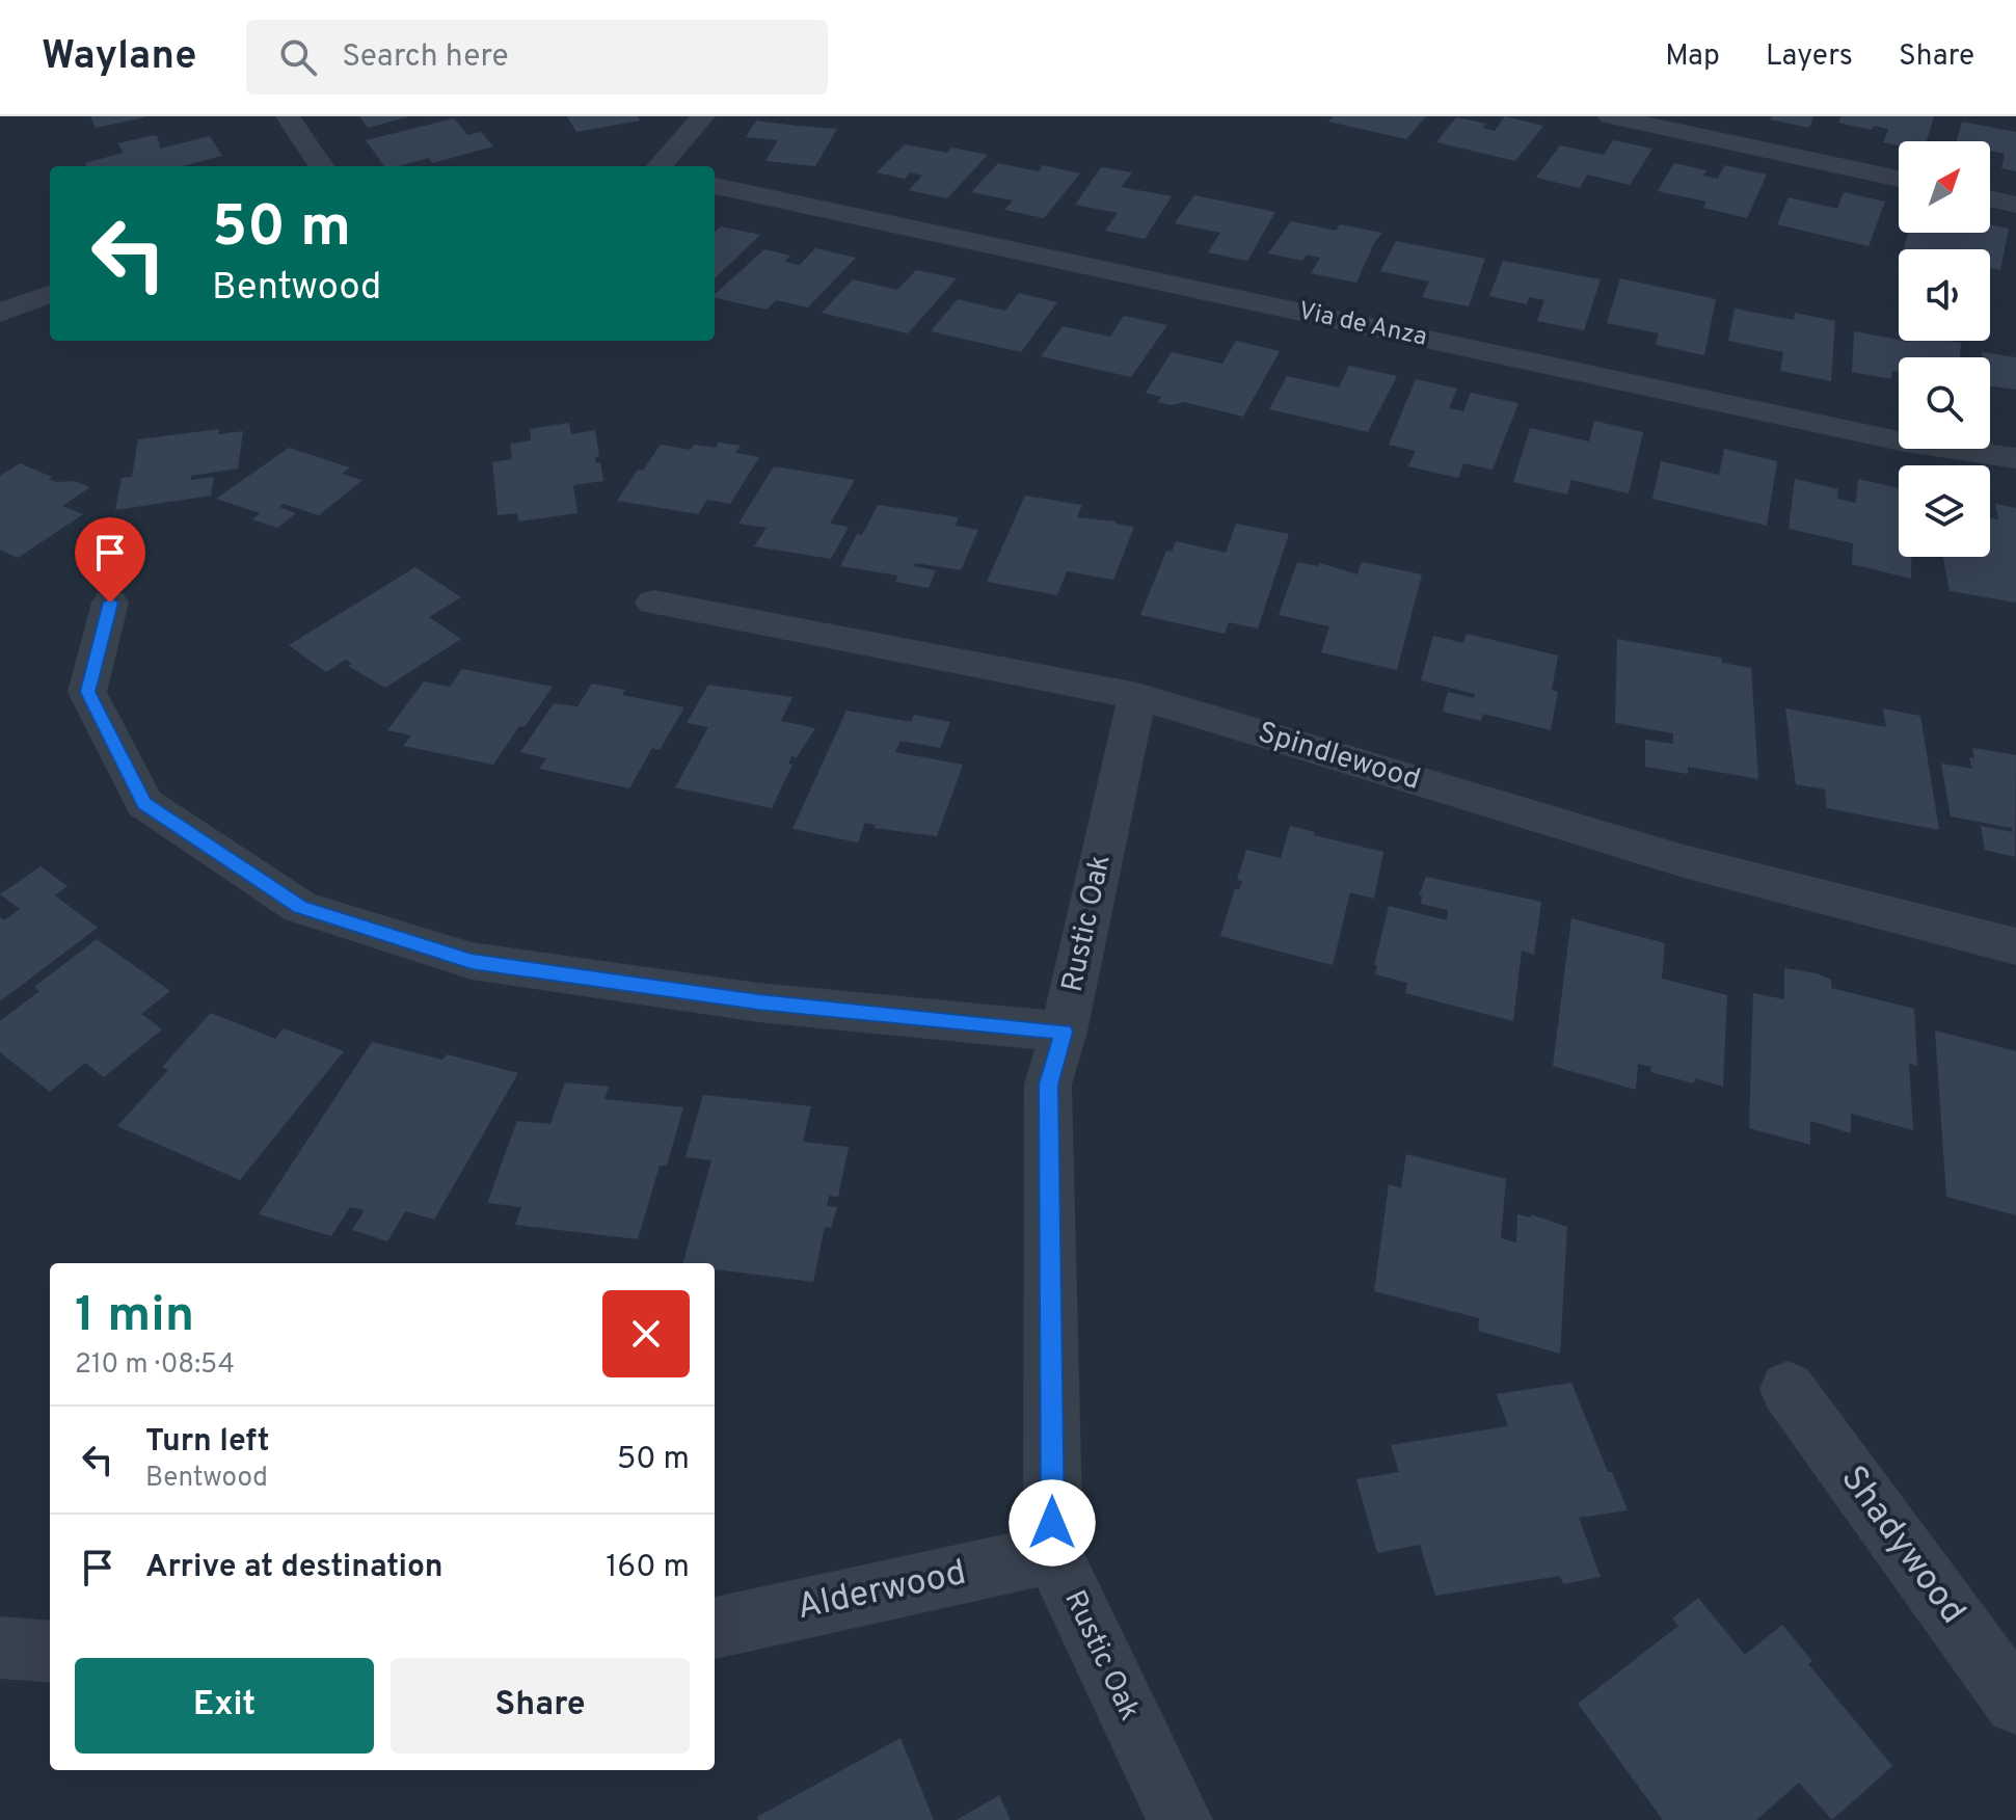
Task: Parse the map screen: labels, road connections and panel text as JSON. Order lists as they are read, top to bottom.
{
  "streets": {
    "street": [
      "Via de Anza",
      "Spindlewood",
      "Rustic Oak",
      "Shadywood",
      "Alderwood"
    ]
  },
  "crossings": [
    ["Spindlewood", "Rustic Oak"],
    ["Rustic Oak", "Alderwood"]
  ],
  "north": "top right",
  "page": {
    "header": "Waylane",
    "search": "Search here",
    "nav": ["Map", "Layers", "Share"],
    "turn": ["50 m", "Bentwood"],
    "heading": ["1 min", "210 m · 08:54"],
    "list": [
      {
        "name": "Turn left",
        "note": "Bentwood",
        "value": "50 m"
      },
      {
        "name": "Arrive at destination",
        "value": "160 m"
      }
    ],
    "buttons": ["Exit", "Share"]
  }
}
